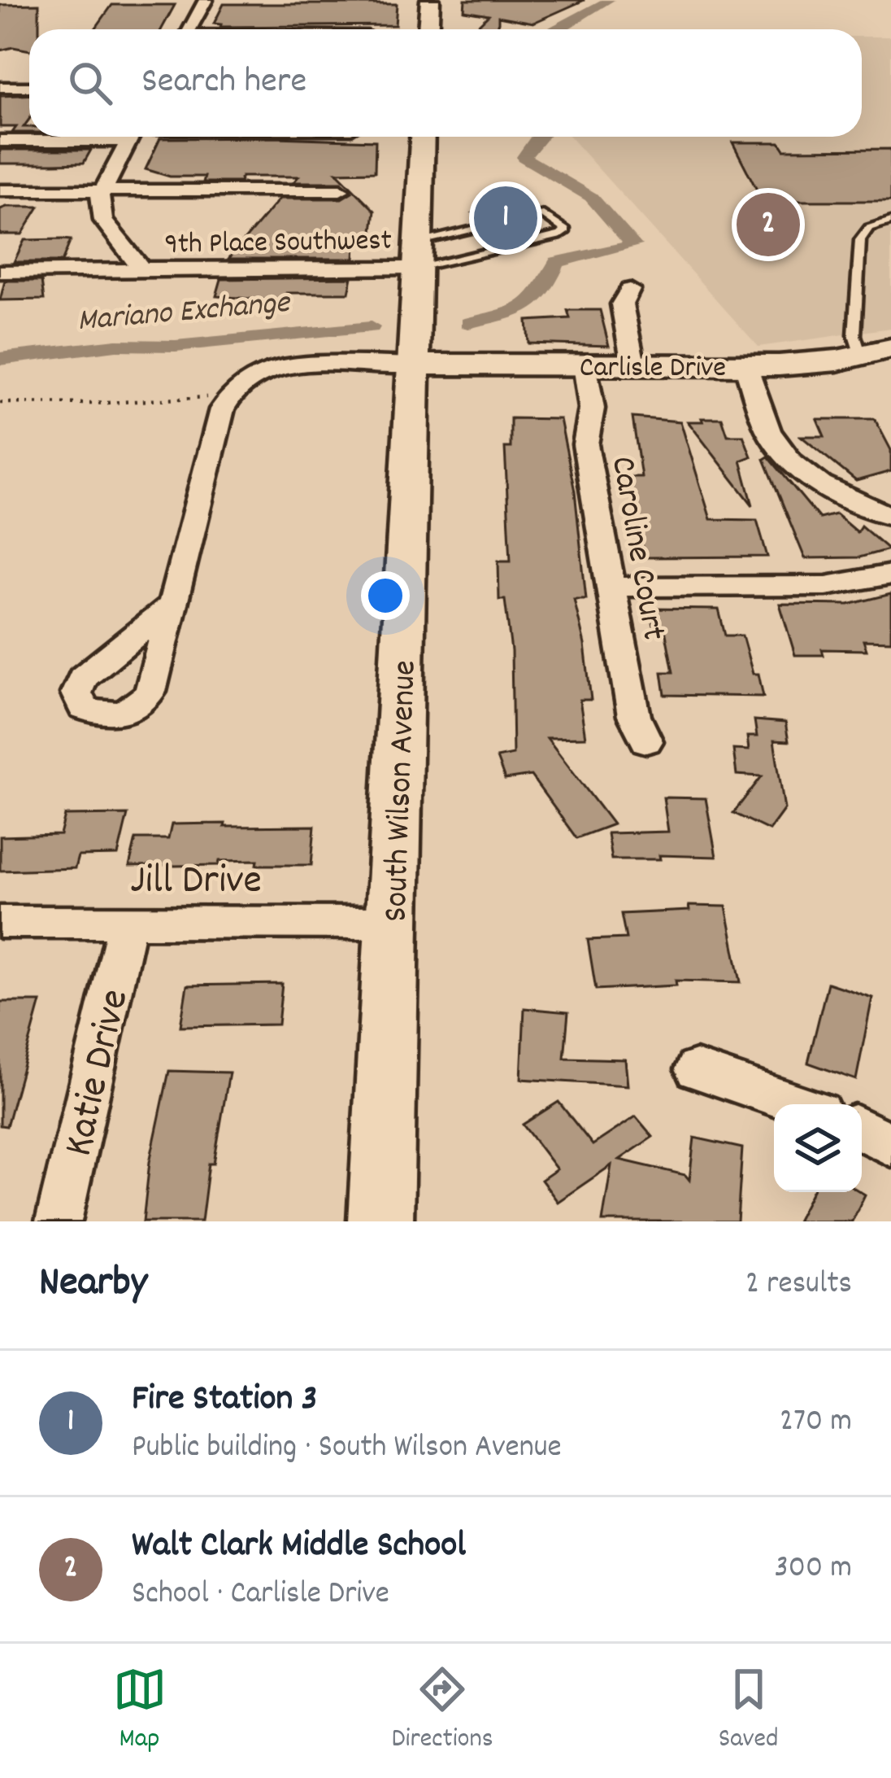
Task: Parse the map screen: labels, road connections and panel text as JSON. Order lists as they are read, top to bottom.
{
  "streets": {
    "main road": ["Carlisle Drive", "South Wilson Avenue"],
    "street": [
      "9th Place Southwest",
      "Caroline Court",
      "Jill Drive",
      "Katie Drive"
    ]
  },
  "crossings": [
    ["9th Place Southwest", "South Wilson Avenue"],
    ["Carlisle Drive", "Caroline Court"],
    ["Carlisle Drive", "South Wilson Avenue"],
    ["South Wilson Avenue", "Jill Drive"],
    ["Jill Drive", "Katie Drive"]
  ],
  "water": ["Mariano Exchange"],
  "page": {
    "search": "Search here",
    "pins": ["1", "2"],
    "heading": ["Nearby", "2 results"],
    "list": [
      {
        "mark": "1",
        "name": "Fire Station 3",
        "note": "Public building · South Wilson Avenue",
        "value": "270 m"
      },
      {
        "mark": "2",
        "name": "Walt Clark Middle School",
        "note": "School · Carlisle Drive",
        "value": "300 m"
      }
    ],
    "nav": ["Map", "Directions", "Saved"]
  }
}
